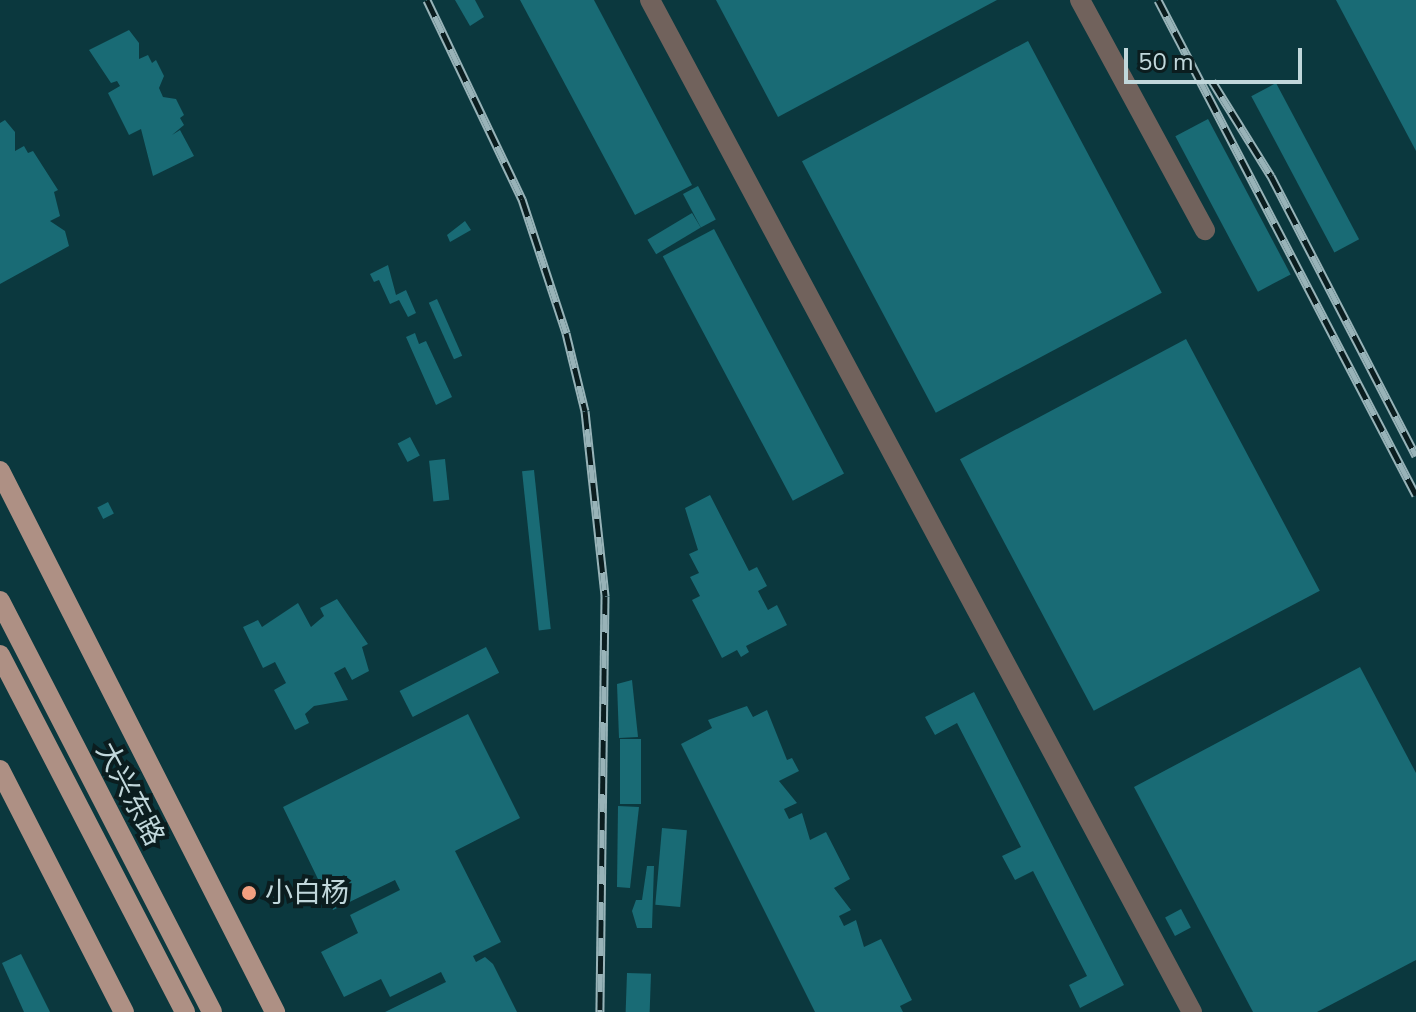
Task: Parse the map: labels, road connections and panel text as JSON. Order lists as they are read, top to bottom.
{
  "streets": {
    "main road": ["大兴东路"]
  },
  "places": ["小白杨"],
  "scale_bar": "50 m"
}
